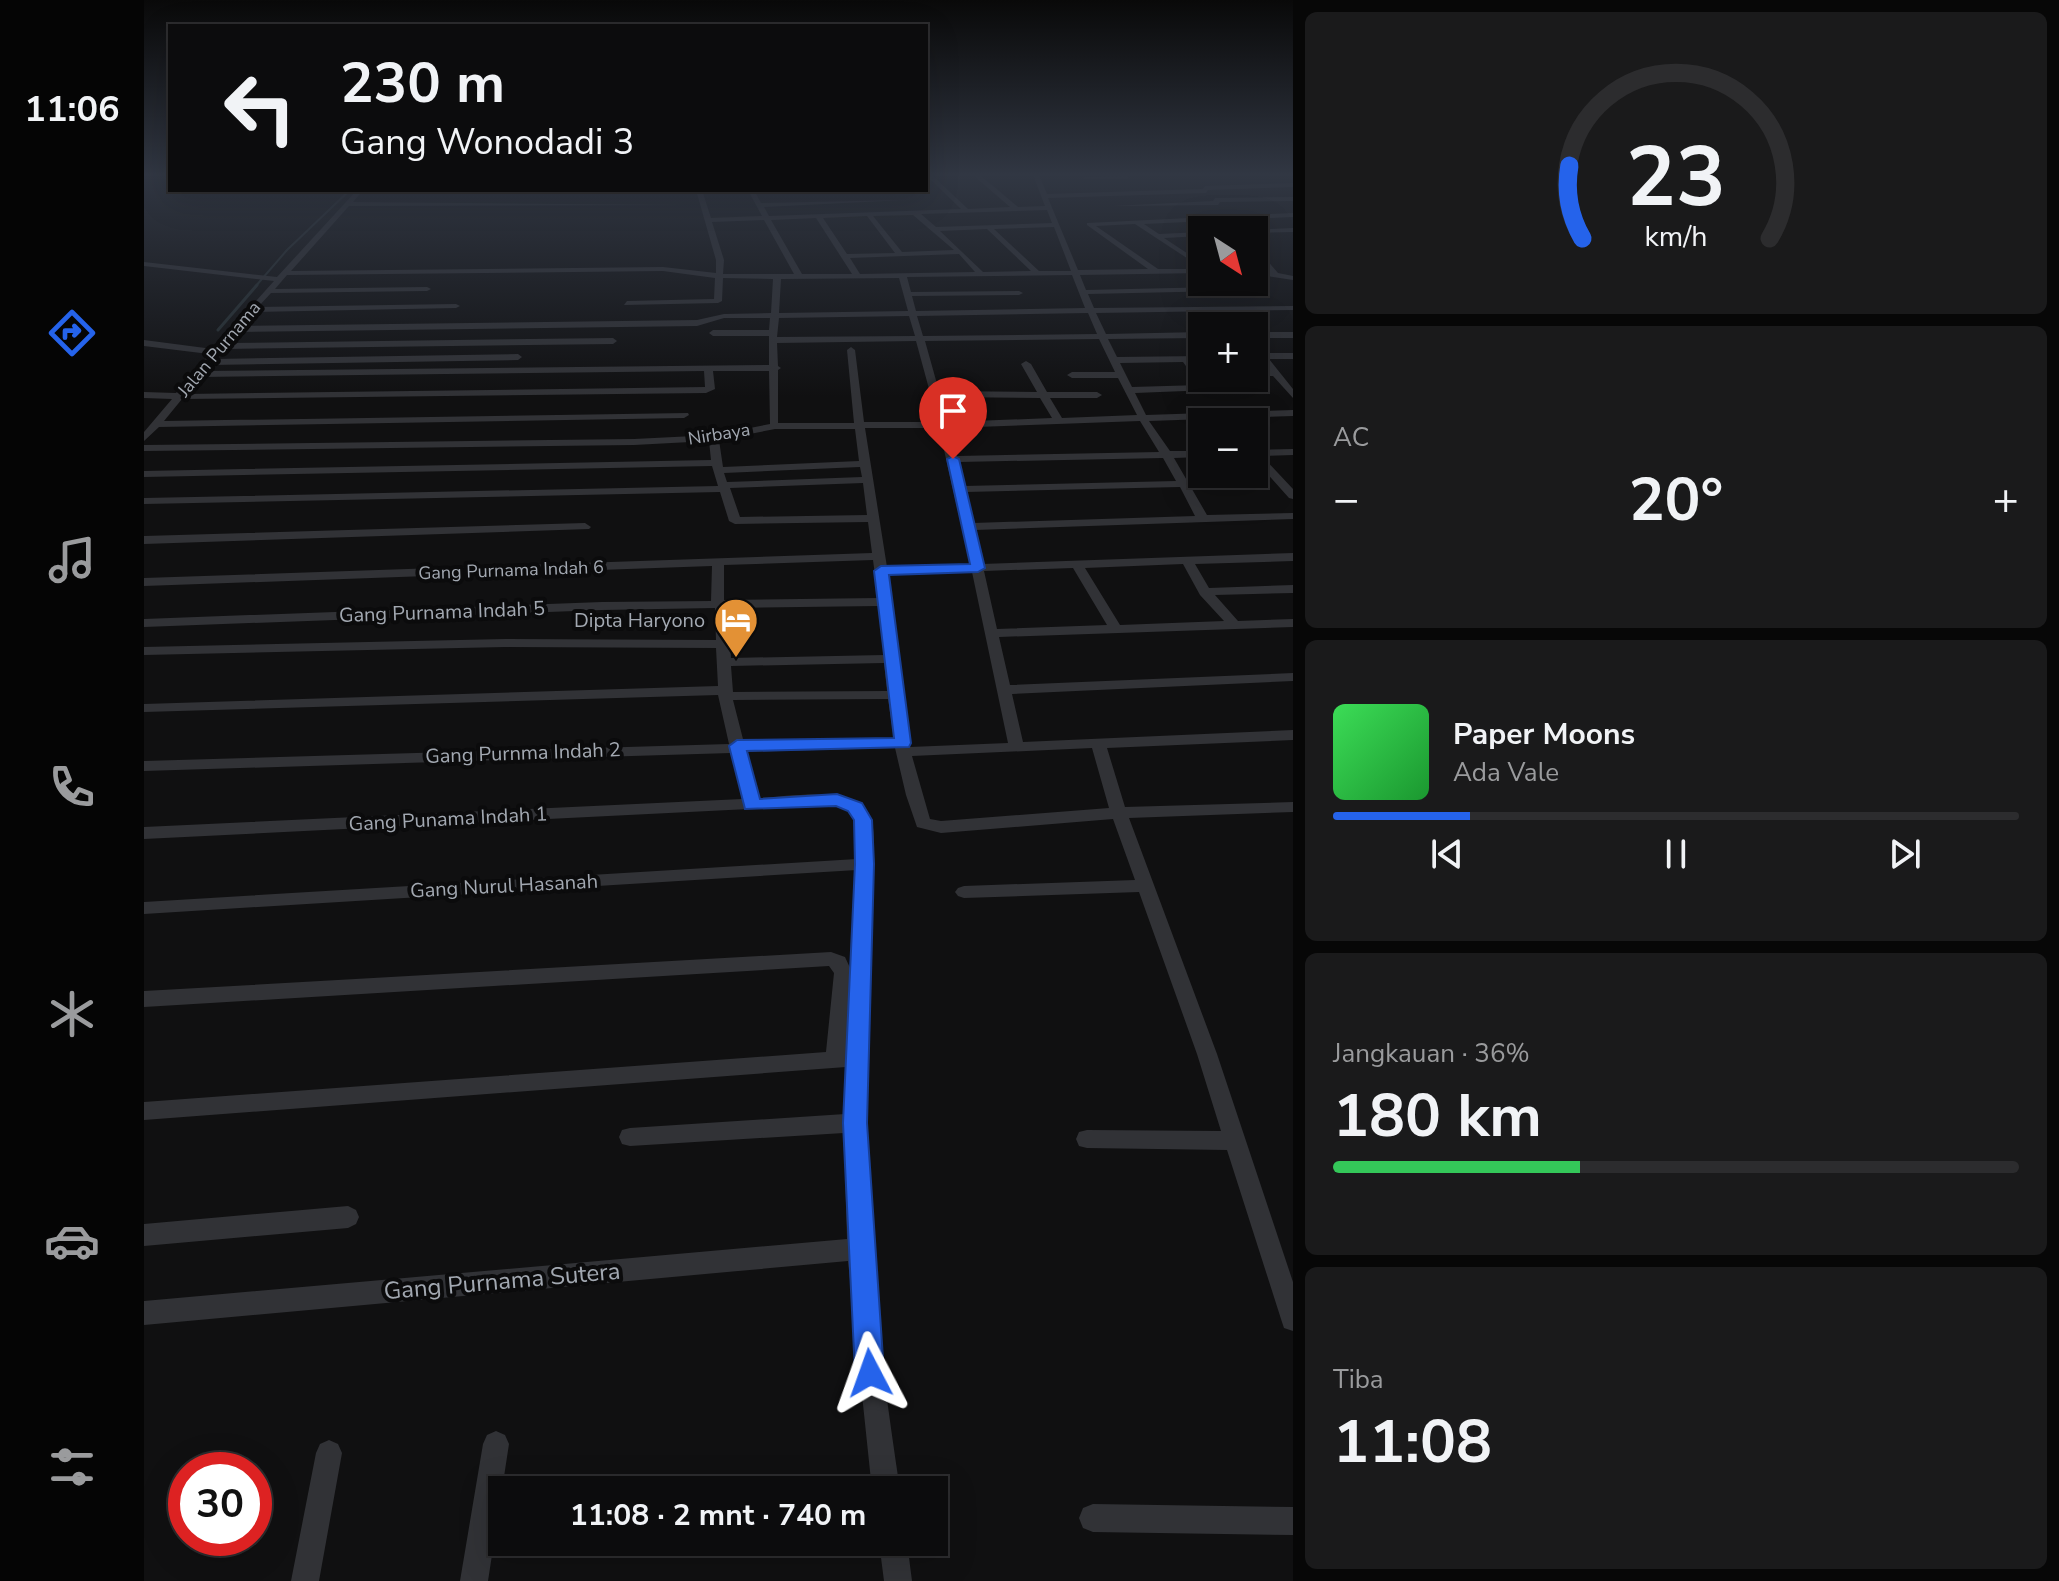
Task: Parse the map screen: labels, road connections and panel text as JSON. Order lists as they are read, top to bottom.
{
  "streets": {
    "street": [
      "Jalan Purnama",
      "Nirbaya",
      "Gang Purnama Indah 6",
      "Gang Purnama Indah 5",
      "Gang Purnma Indah 2",
      "Gang Punama Indah 1",
      "Gang Nurul Hasanah",
      "Gang Purnama Sutera"
    ]
  },
  "crossings": [
    ["Gang Punama Indah 1", "Gang Nurul Hasanah"]
  ],
  "places": {
    "hotel": ["Dipta Haryono"]
  },
  "north": "bottom right",
  "page": {
    "tabs": "11:06",
    "turn": ["230 m", "Gang Wonodadi 3"],
    "map_buttons": ["+", "−"],
    "tile": [
      "AC",
      ["Jangkauan · 36%", "180 km"],
      ["Tiba", "11:08"]
    ],
    "heat": ["−", "20°", "+"],
    "song": ["Paper Moons", "Ada Vale"],
    "limit": "30",
    "trip": "11:08 · 2 mnt · 740 m",
    "gauge": ["23", "km/h"]
  }
}
